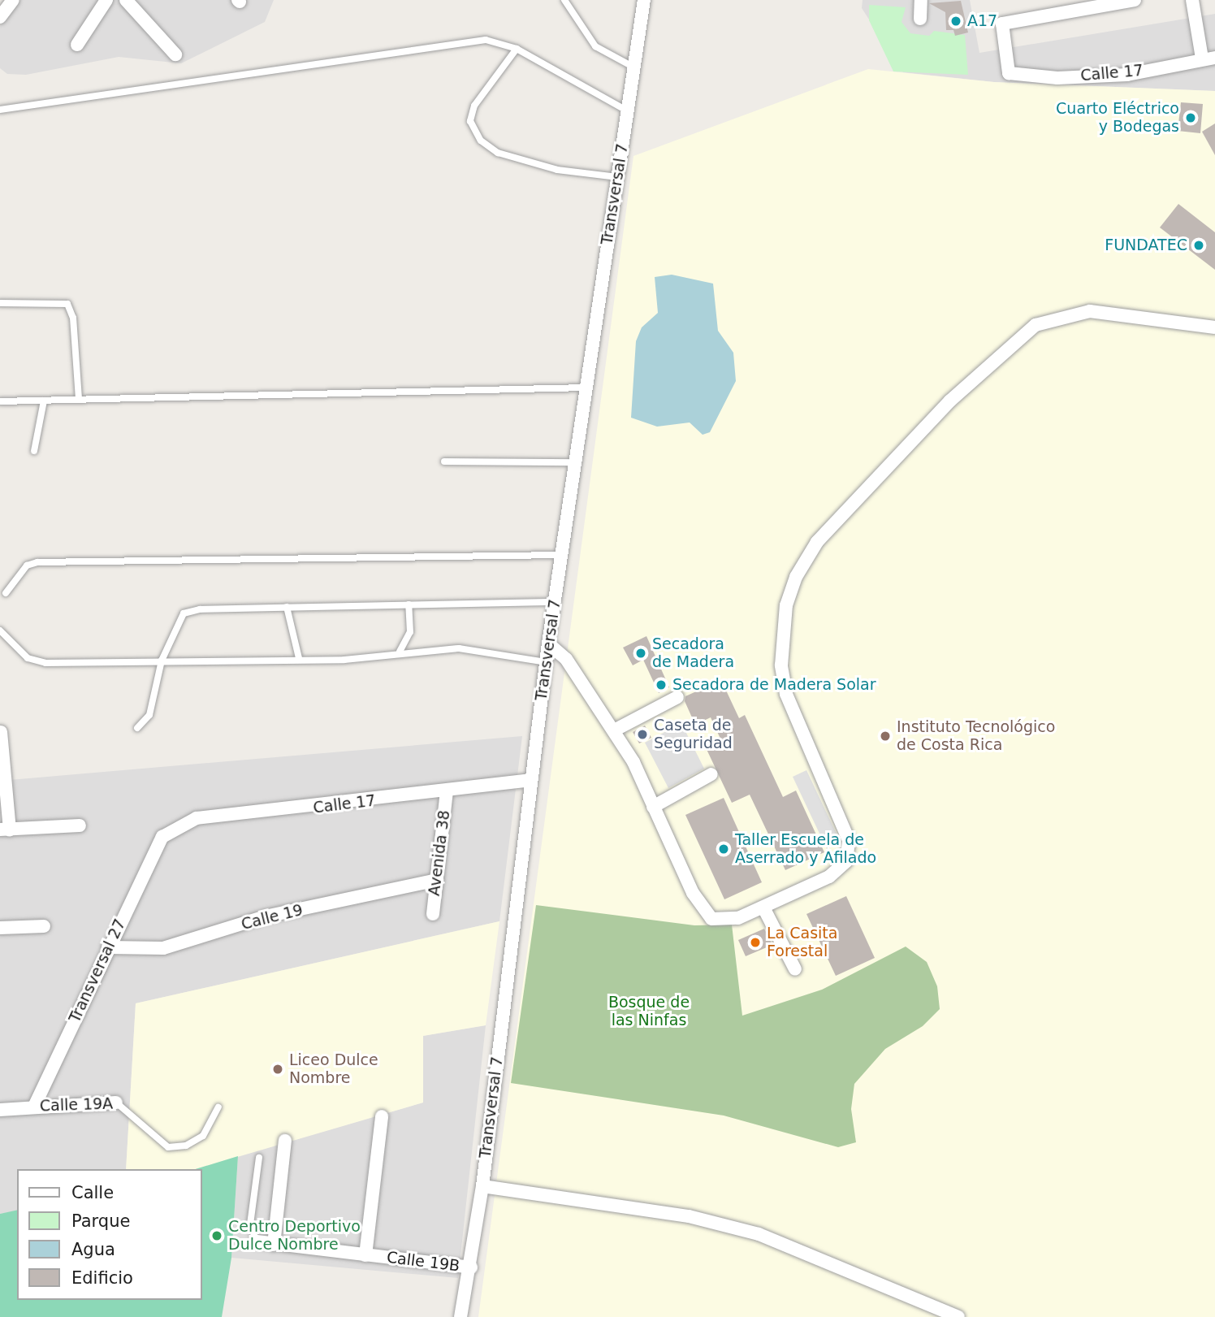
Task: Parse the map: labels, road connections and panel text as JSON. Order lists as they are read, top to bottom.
{
  "streets": {
    "street": [
      "Calle 17",
      "Transversal 7",
      "Avenida 38",
      "Calle 19",
      "Transversal 27",
      "Calle 19A",
      "Calle 19B"
    ]
  },
  "crossings": [
    ["Calle 17", "Transversal 7"],
    ["Calle 17", "Avenida 38"],
    ["Calle 17", "Transversal 27"],
    ["Transversal 7", "Calle 19B"],
    ["Avenida 38", "Calle 19"],
    ["Calle 19", "Transversal 27"],
    ["Transversal 27", "Calle 19A"]
  ],
  "parks": ["Bosque de las Ninfas"],
  "places": [
    "A17",
    "Cuarto Eléctrico y Bodegas",
    "FUNDATEC",
    "Secadora de Madera",
    "Secadora de Madera Solar",
    "Caseta de Seguridad",
    "Instituto Tecnológico de Costa Rica",
    "Taller Escuela de Aserrado y Afilado",
    "La Casita Forestal",
    "Liceo Dulce Nombre",
    "Centro Deportivo Dulce Nombre"
  ],
  "legend": [
    "Calle",
    "Parque",
    "Agua",
    "Edificio"
  ]
}
